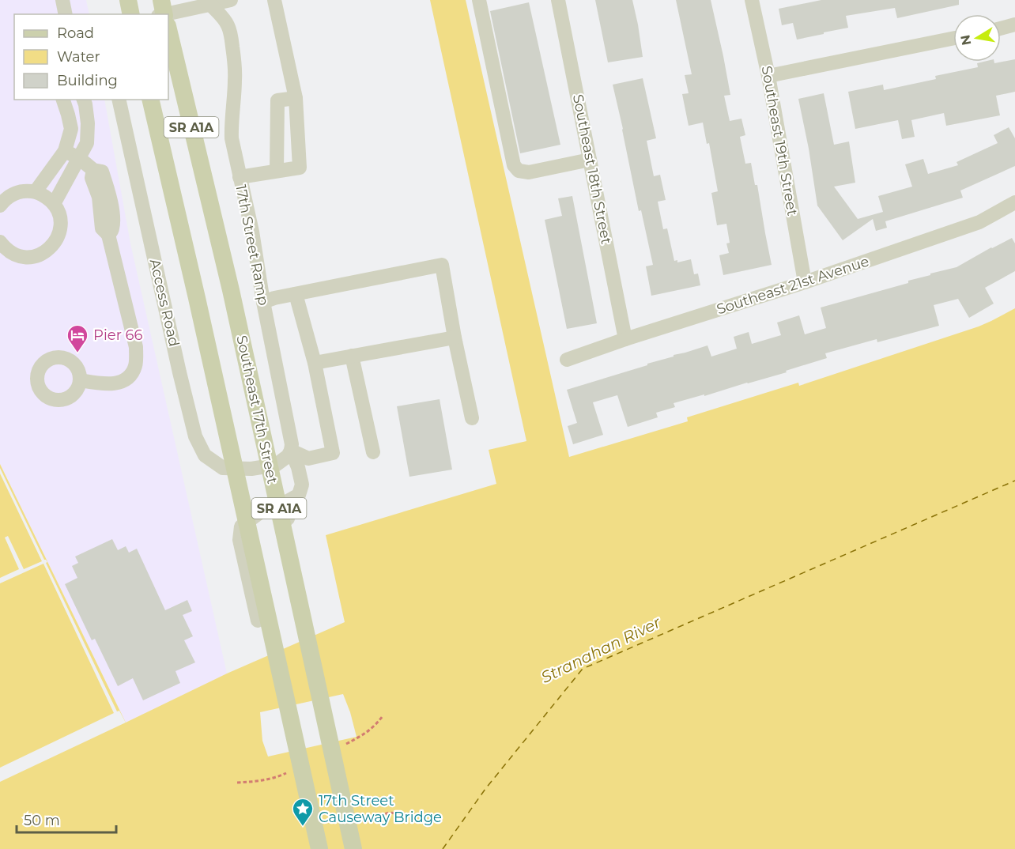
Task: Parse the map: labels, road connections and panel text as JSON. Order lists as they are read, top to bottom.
{
  "streets": {
    "main road": ["SR A1A", "Southeast 17th Street"],
    "street": [
      "Southeast 19th Street",
      "Southeast 18th Street",
      "17th Street Ramp",
      "Southeast 21st Avenue",
      "Access Road"
    ]
  },
  "crossings": [
    ["Southeast 19th Street", "Southeast 21st Avenue"],
    ["Southeast 18th Street", "Southeast 21st Avenue"],
    ["17th Street Ramp", "Access Road"]
  ],
  "water": ["Stranahan River"],
  "places": {
    "hotel": ["Pier 66"],
    "place": ["17th Street Causeway Bridge"]
  },
  "legend": ["Road", "Water", "Building"],
  "scale_bar": "50 m",
  "north": "left"
}
